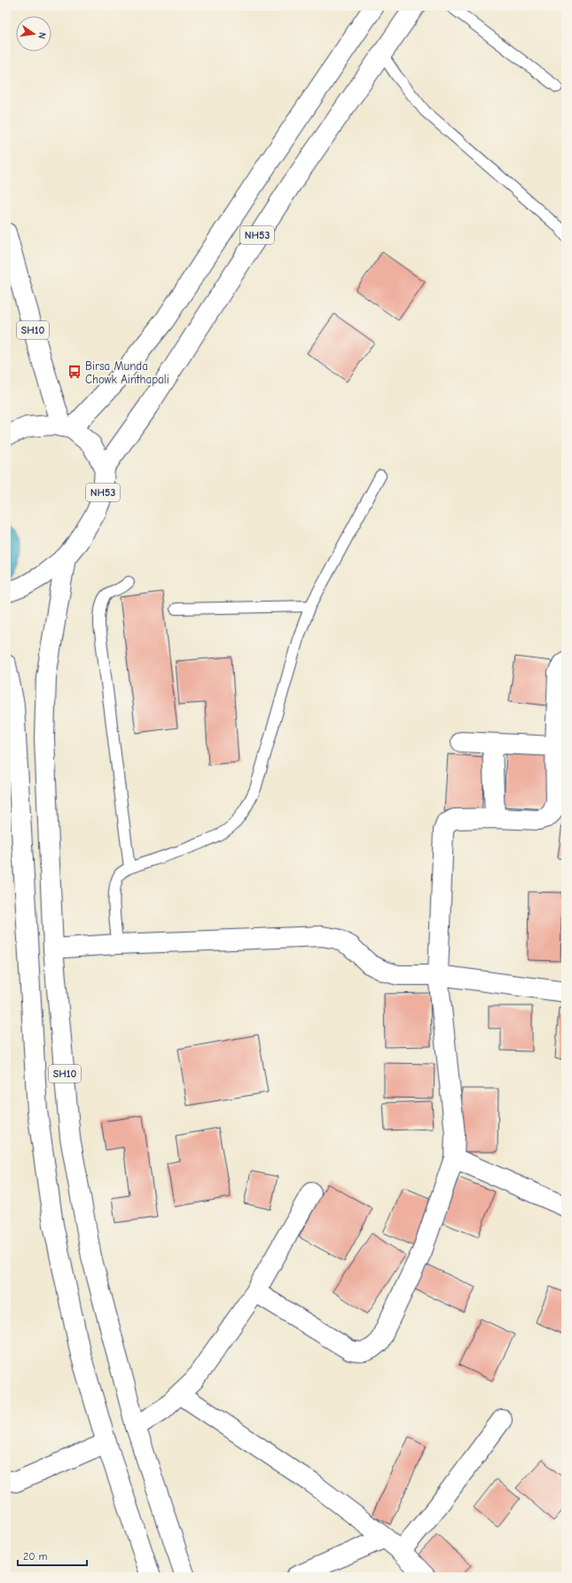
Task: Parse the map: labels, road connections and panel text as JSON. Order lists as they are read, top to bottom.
{
  "streets": {
    "main road": ["NH53", "SH10"]
  },
  "crossings": [
    ["NH53", "SH10"]
  ],
  "places": {
    "bus stop": ["Birsa Munda Chowk Ainthapali"]
  },
  "scale_bar": "20 m",
  "north": "right"
}
